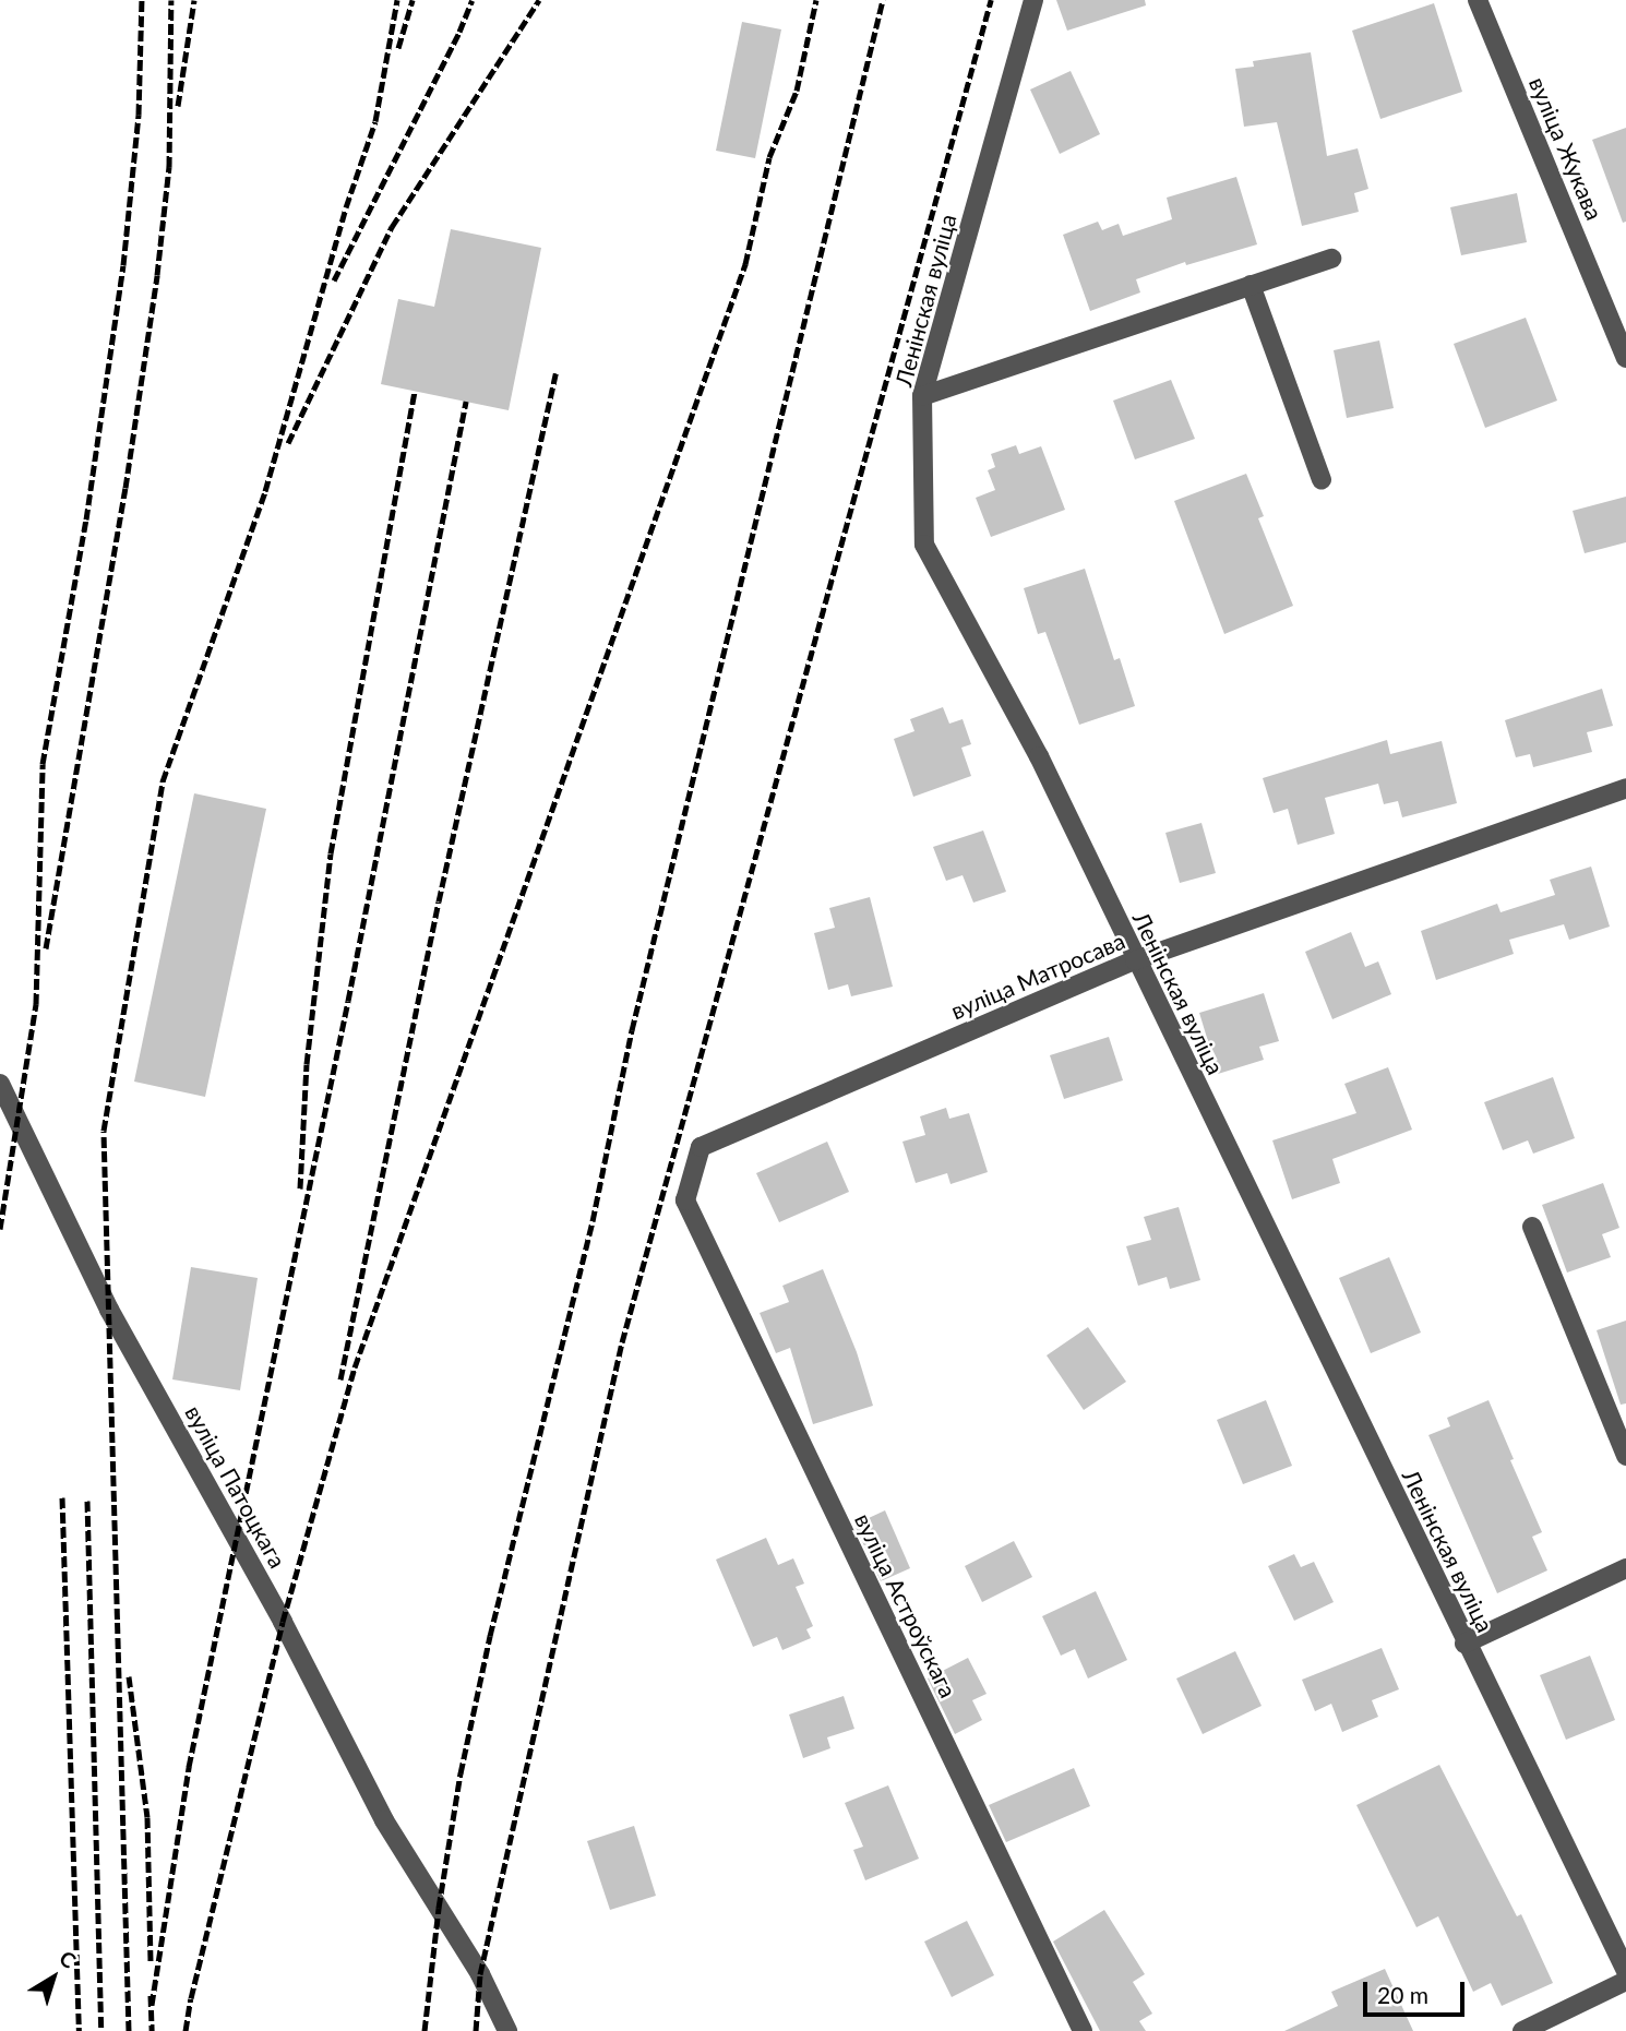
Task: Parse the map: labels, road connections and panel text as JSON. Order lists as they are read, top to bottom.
{
  "streets": {
    "street": [
      "вуліца Жукава",
      "Ленінская вуліца",
      "вуліца Матросава",
      "вуліца Патоцкага",
      "вуліца Астроўскага"
    ]
  },
  "crossings": [
    ["Ленінская вуліца", "вуліца Матросава"],
    ["вуліца Матросава", "вуліца Астроўскага"]
  ],
  "scale_bar": "20 m",
  "north": "top right"
}
